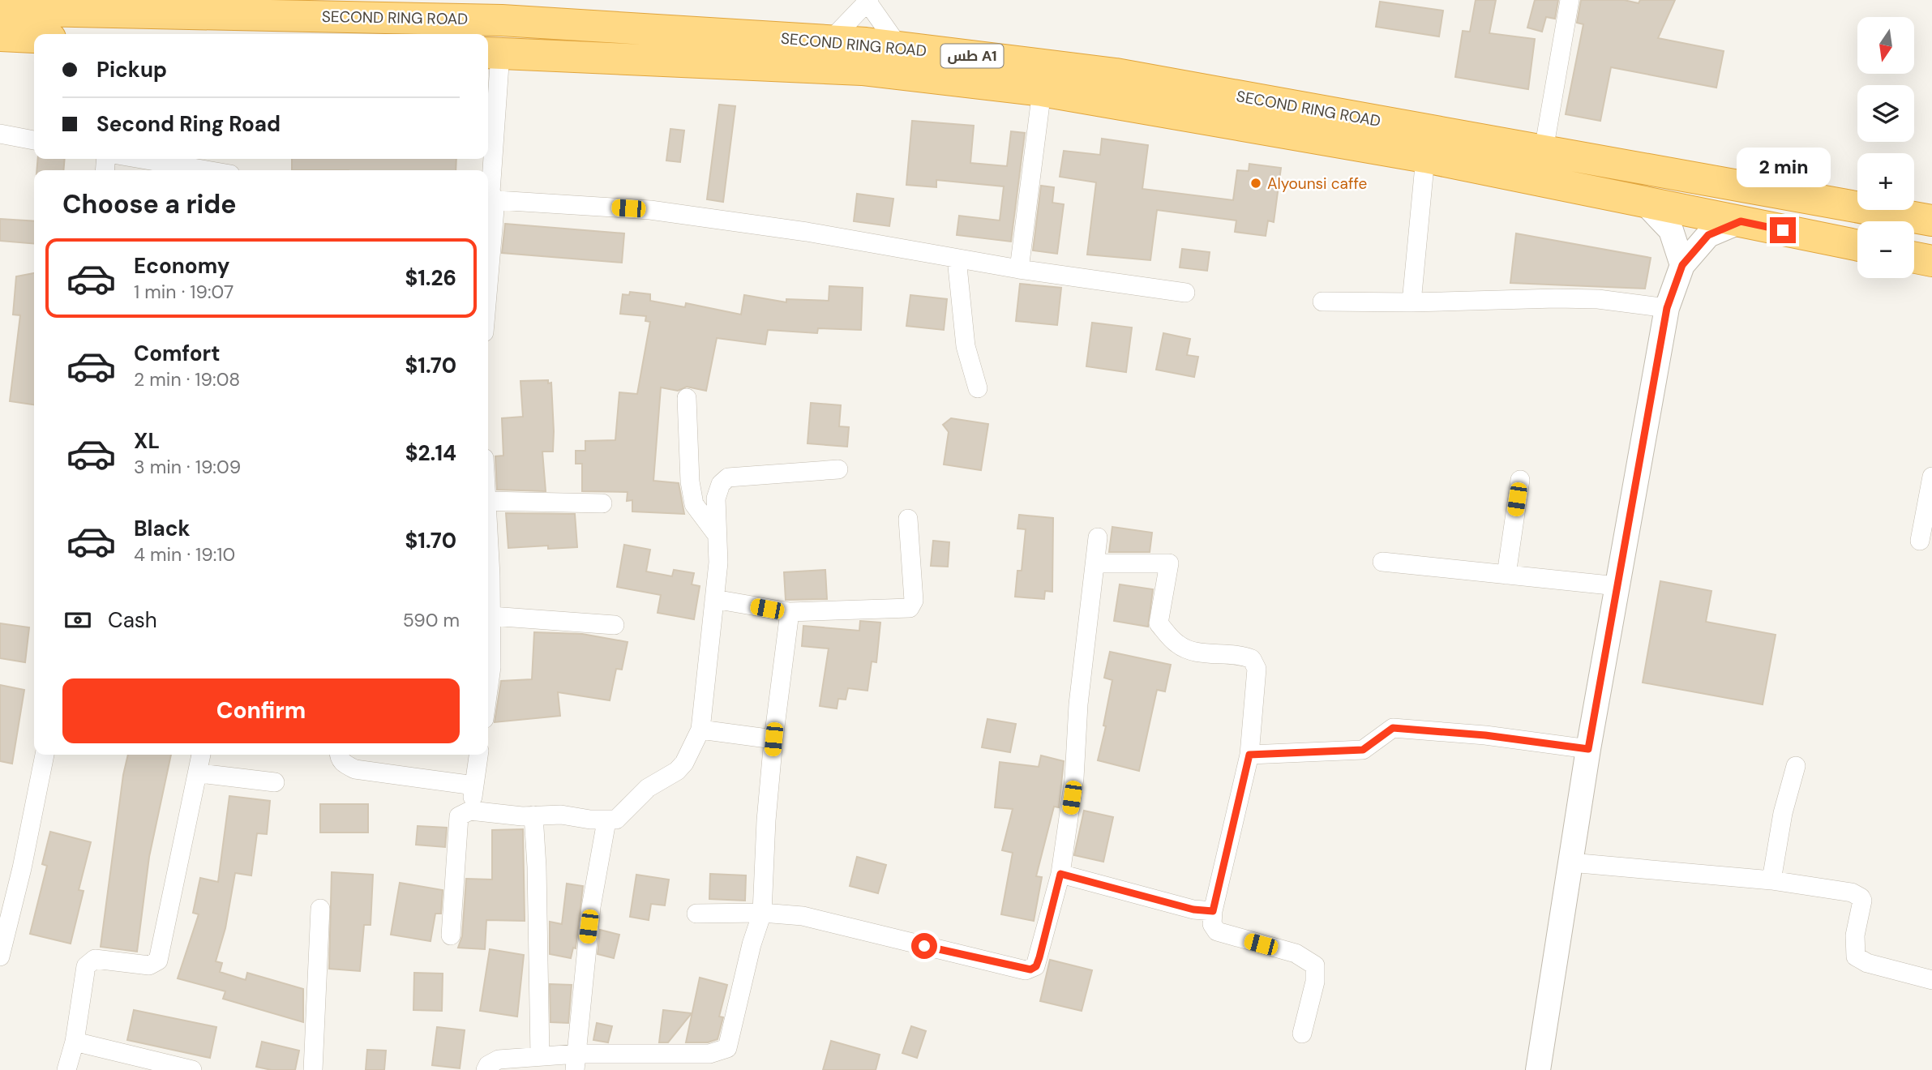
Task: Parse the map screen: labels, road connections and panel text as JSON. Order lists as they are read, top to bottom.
{
  "streets": {
    "highway": ["SECOND RING ROAD", "طس A1"]
  },
  "places": ["Alyounsi caffe"],
  "north": "bottom",
  "page": {
    "map_buttons": ["+", "−"],
    "banner": ["Pickup", "Second Ring Road"],
    "bubble": "2 min",
    "heading": "Choose a ride",
    "list": [
      {
        "name": "Economy",
        "note": "1 min · 19:07",
        "value": "$1.26"
      },
      {
        "name": "Comfort",
        "note": "2 min · 19:08",
        "value": "$1.70"
      },
      {
        "name": "XL",
        "note": "3 min · 19:09",
        "value": "$2.14"
      },
      {
        "name": "Black",
        "note": "4 min · 19:10",
        "value": "$1.70"
      }
    ],
    "pay": ["Cash", "590 m"],
    "buttons": "Confirm"
  }
}
